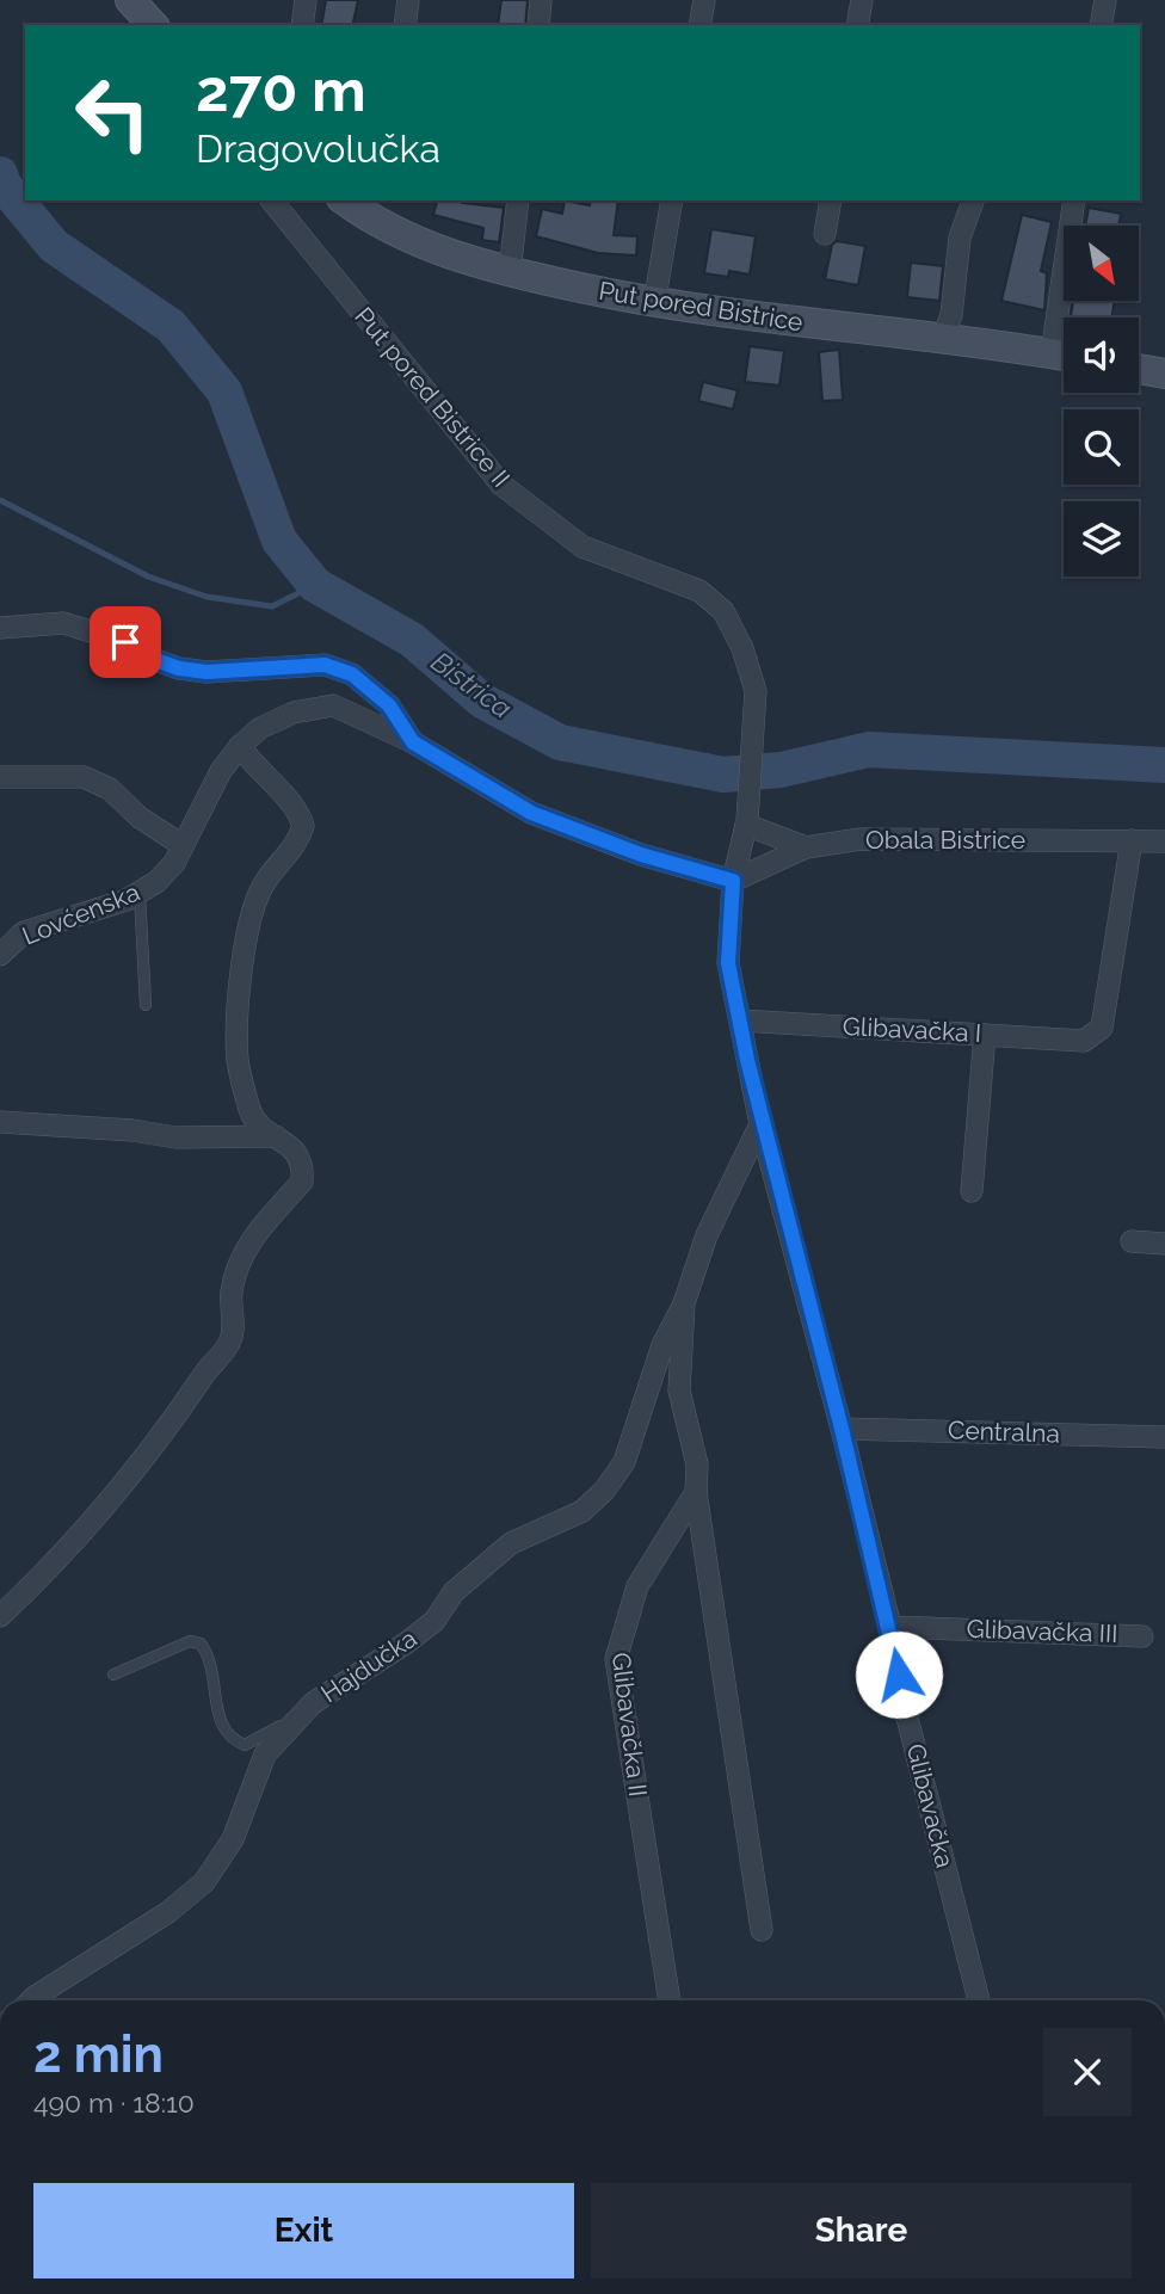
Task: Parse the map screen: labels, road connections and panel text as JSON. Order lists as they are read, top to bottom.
{
  "streets": {
    "street": [
      "Put pored Bistrice",
      "Put pored Bistrice II",
      "Obala Bistrice",
      "Lovćenska",
      "Glibavačka I",
      "Centralna",
      "Glibavačka III",
      "Hajdučka",
      "Glibavačka II",
      "Glibavačka"
    ]
  },
  "crossings": [
    ["Put pored Bistrice II", "Glibavačka"],
    ["Obala Bistrice", "Lovćenska"],
    ["Obala Bistrice", "Glibavačka I"],
    ["Obala Bistrice", "Glibavačka"],
    ["Lovćenska", "Glibavačka"],
    ["Glibavačka I", "Glibavačka"],
    ["Centralna", "Glibavačka"],
    ["Glibavačka III", "Glibavačka"]
  ],
  "water": ["Bistrica"],
  "north": "bottom right",
  "page": {
    "turn": ["270 m", "Dragovolučka"],
    "heading": ["2 min", "490 m · 18:10"],
    "buttons": ["Exit", "Share"]
  }
}
